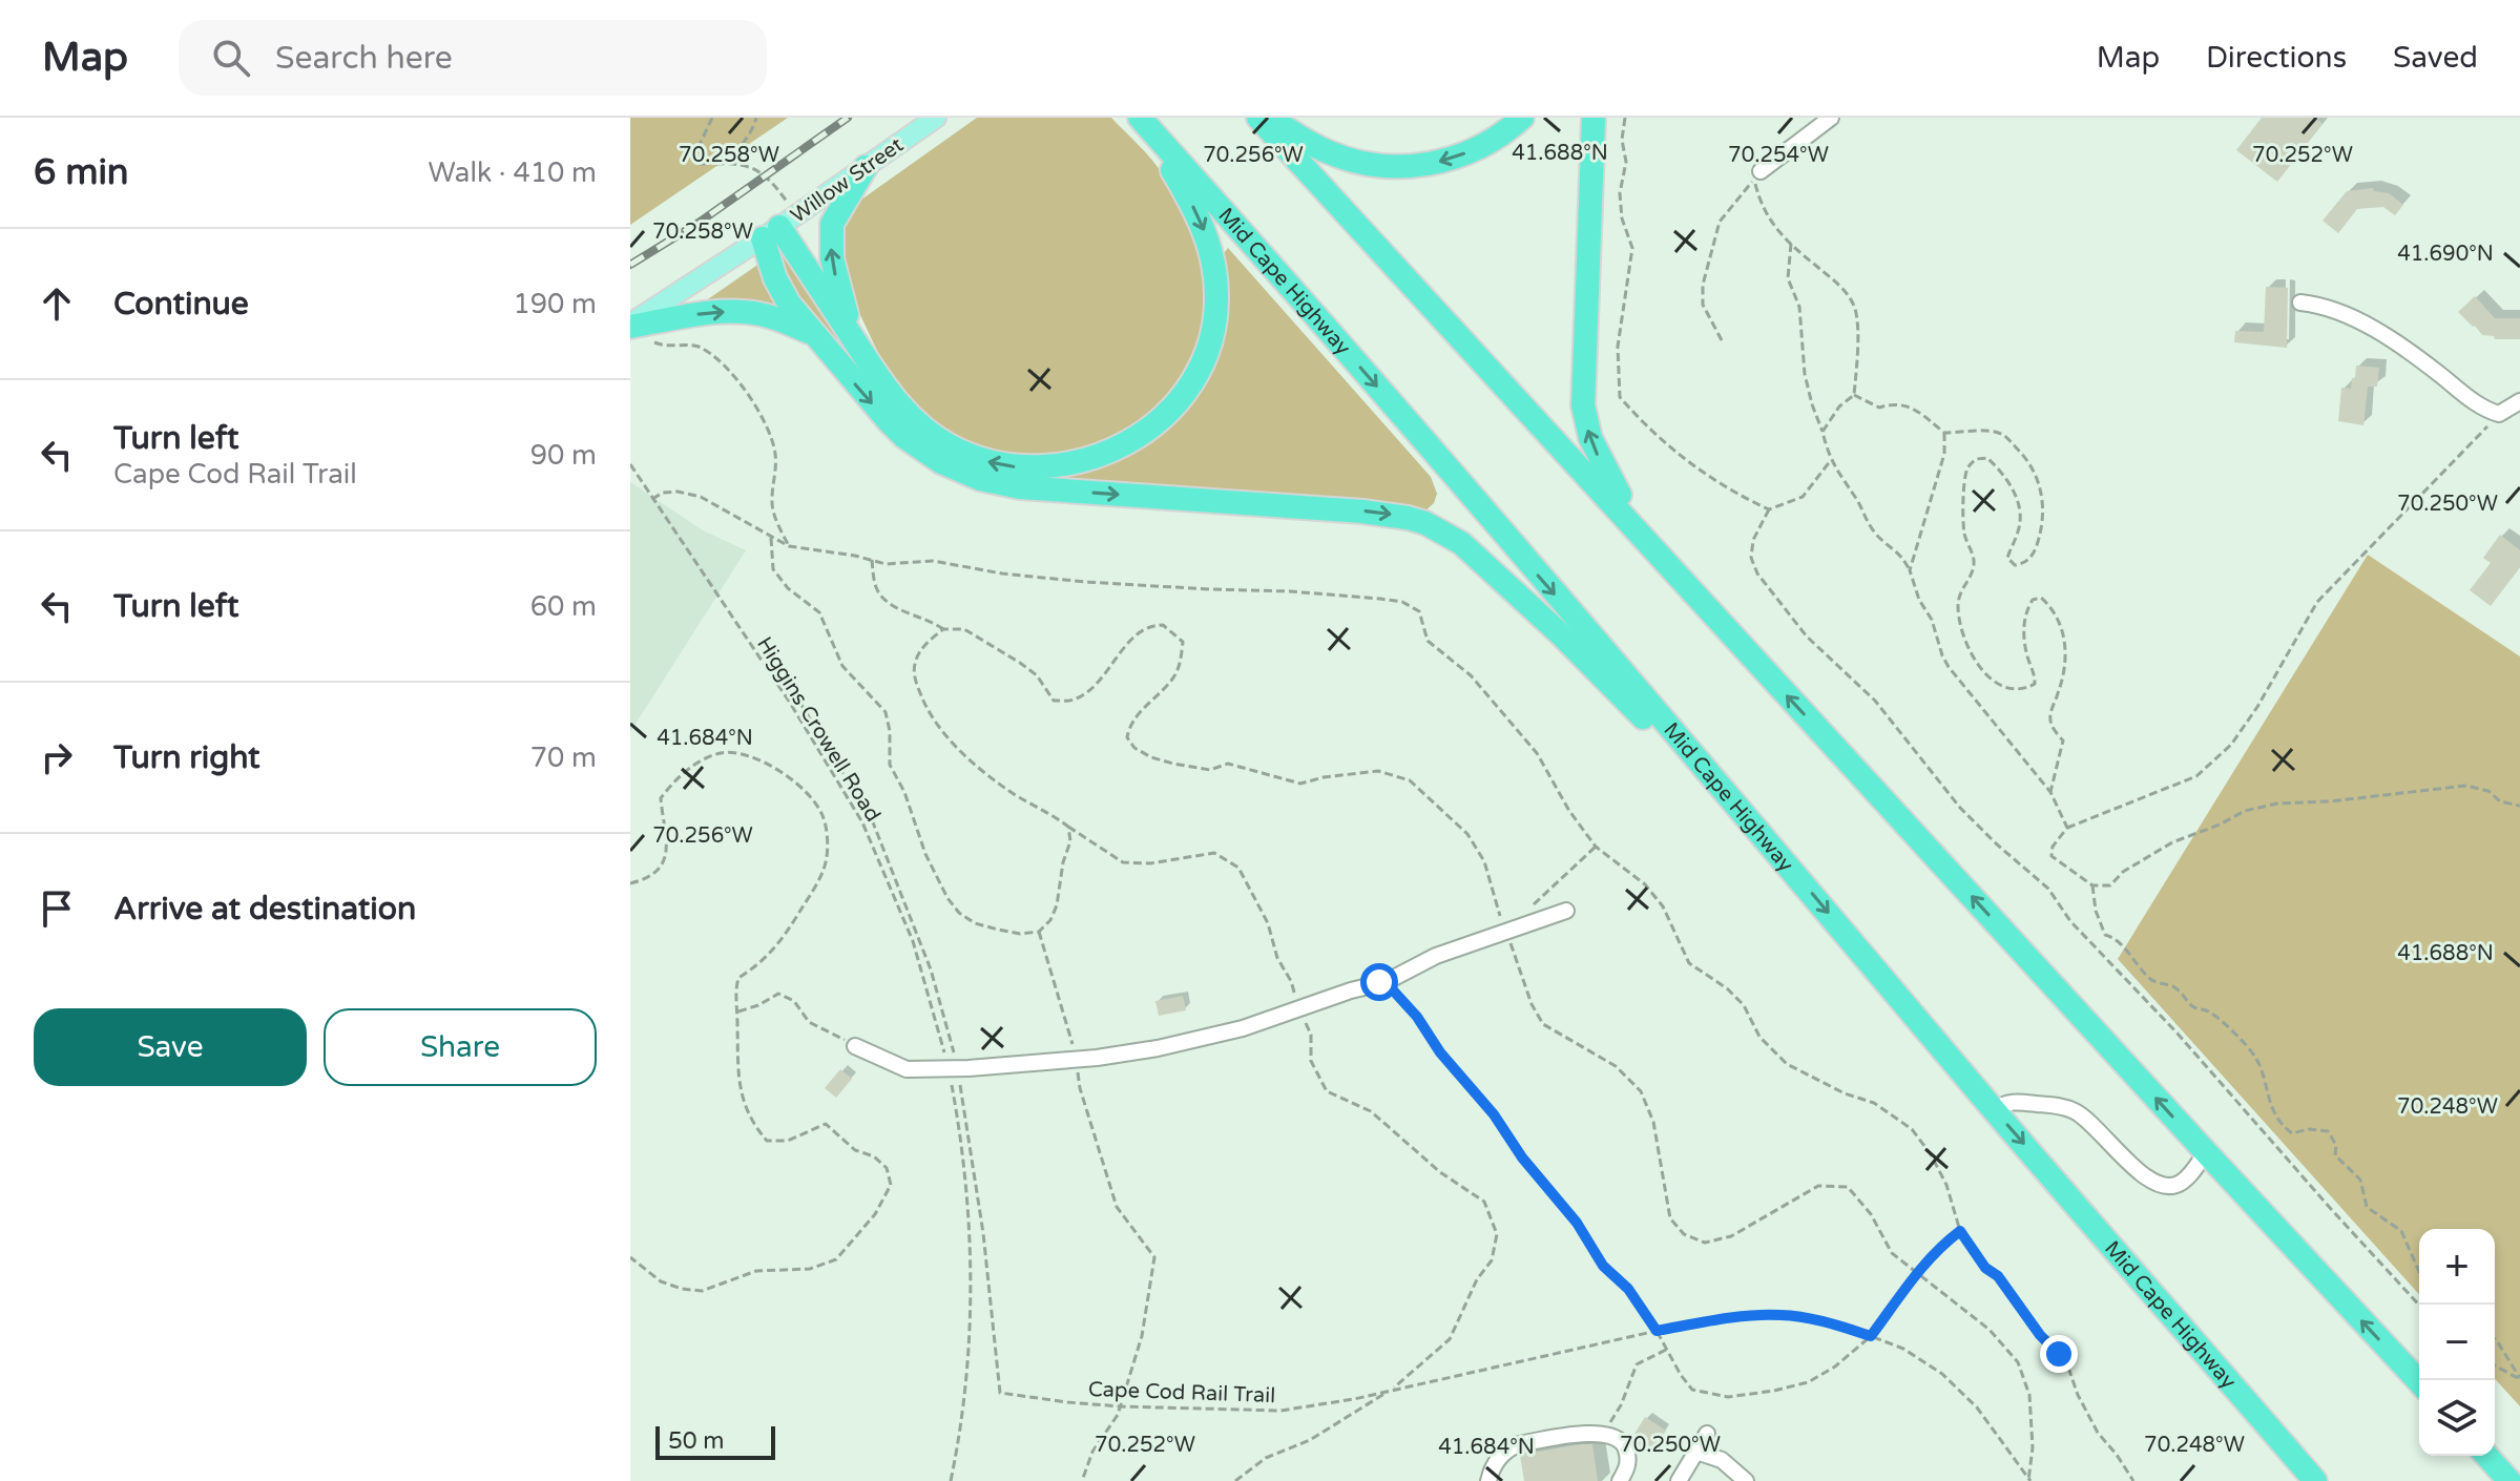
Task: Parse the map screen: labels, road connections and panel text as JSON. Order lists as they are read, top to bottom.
{
  "streets": {
    "highway": ["Mid Cape Highway"],
    "main road": ["Willow Street"],
    "path": ["Higgins Crowell Road", "Cape Cod Rail Trail"]
  },
  "crossings": [
    ["Higgins Crowell Road", "Cape Cod Rail Trail"]
  ],
  "scale_bar": "50 m",
  "page": {
    "header": "Map",
    "search": "Search here",
    "nav": ["Map", "Directions", "Saved"],
    "heading": ["6 min", "Walk · 410 m"],
    "list": [
      ["Continue", "190 m"],
      ["Turn left", "Cape Cod Rail Trail", "90 m"],
      ["Turn left", "60 m"],
      ["Turn right", "70 m"],
      "Arrive at destination"
    ],
    "buttons": ["Save", "Share"],
    "map_buttons": ["+", "−"],
    "scale": "50 m"
  },
  "coordinates": [
    "41.688°N",
    "70.256°W",
    "70.254°W",
    "70.252°W",
    "70.258°W",
    "41.690°N",
    "70.250°W",
    "41.684°N",
    "70.248°W"
  ]
}
